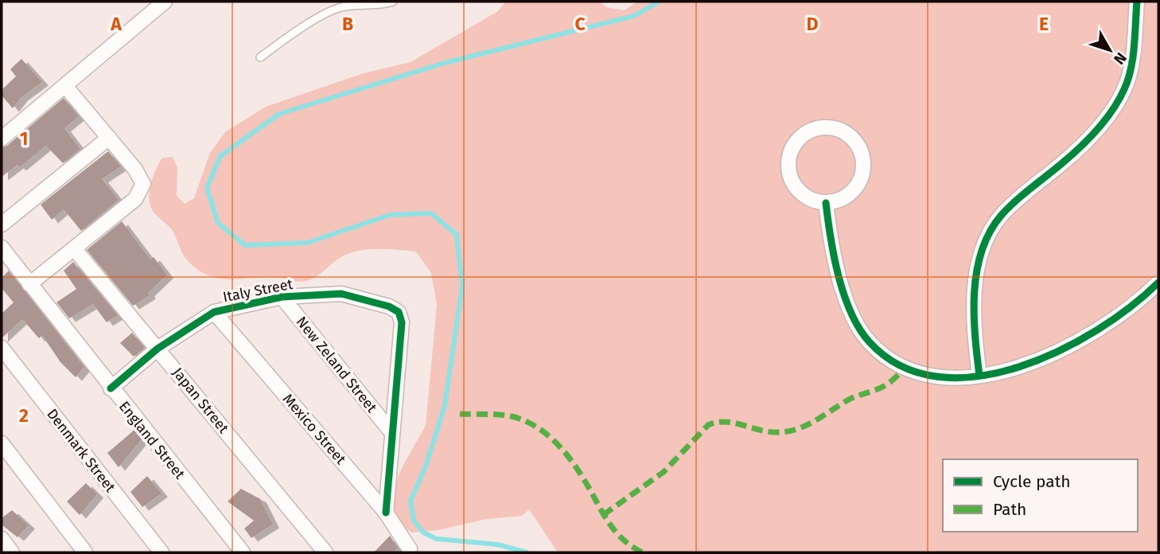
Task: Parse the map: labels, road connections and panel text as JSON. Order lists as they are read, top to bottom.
{
  "streets": {
    "street": [
      "Italy Street",
      "New Zeland Street",
      "Japan Street",
      "Mexico Street",
      "England Street",
      "Denmark Street"
    ]
  },
  "crossings": [
    ["Italy Street", "New Zeland Street"],
    ["Italy Street", "Japan Street"],
    ["Italy Street", "Mexico Street"],
    ["Italy Street", "England Street"]
  ],
  "legend": ["Cycle path", "Path"],
  "north": "bottom right",
  "grid": {
    "columns": [
      "A",
      "B",
      "C",
      "D",
      "E"
    ],
    "rows": ["1", "2"]
  }
}
